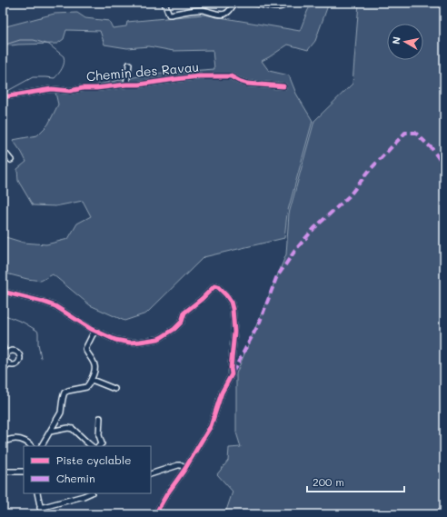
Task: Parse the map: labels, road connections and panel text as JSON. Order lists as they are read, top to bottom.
{
  "streets": {
    "street": ["Chemin des Ravau"]
  },
  "legend": ["Piste cyclable", "Chemin"],
  "scale_bar": "200 m",
  "north": "left"
}
